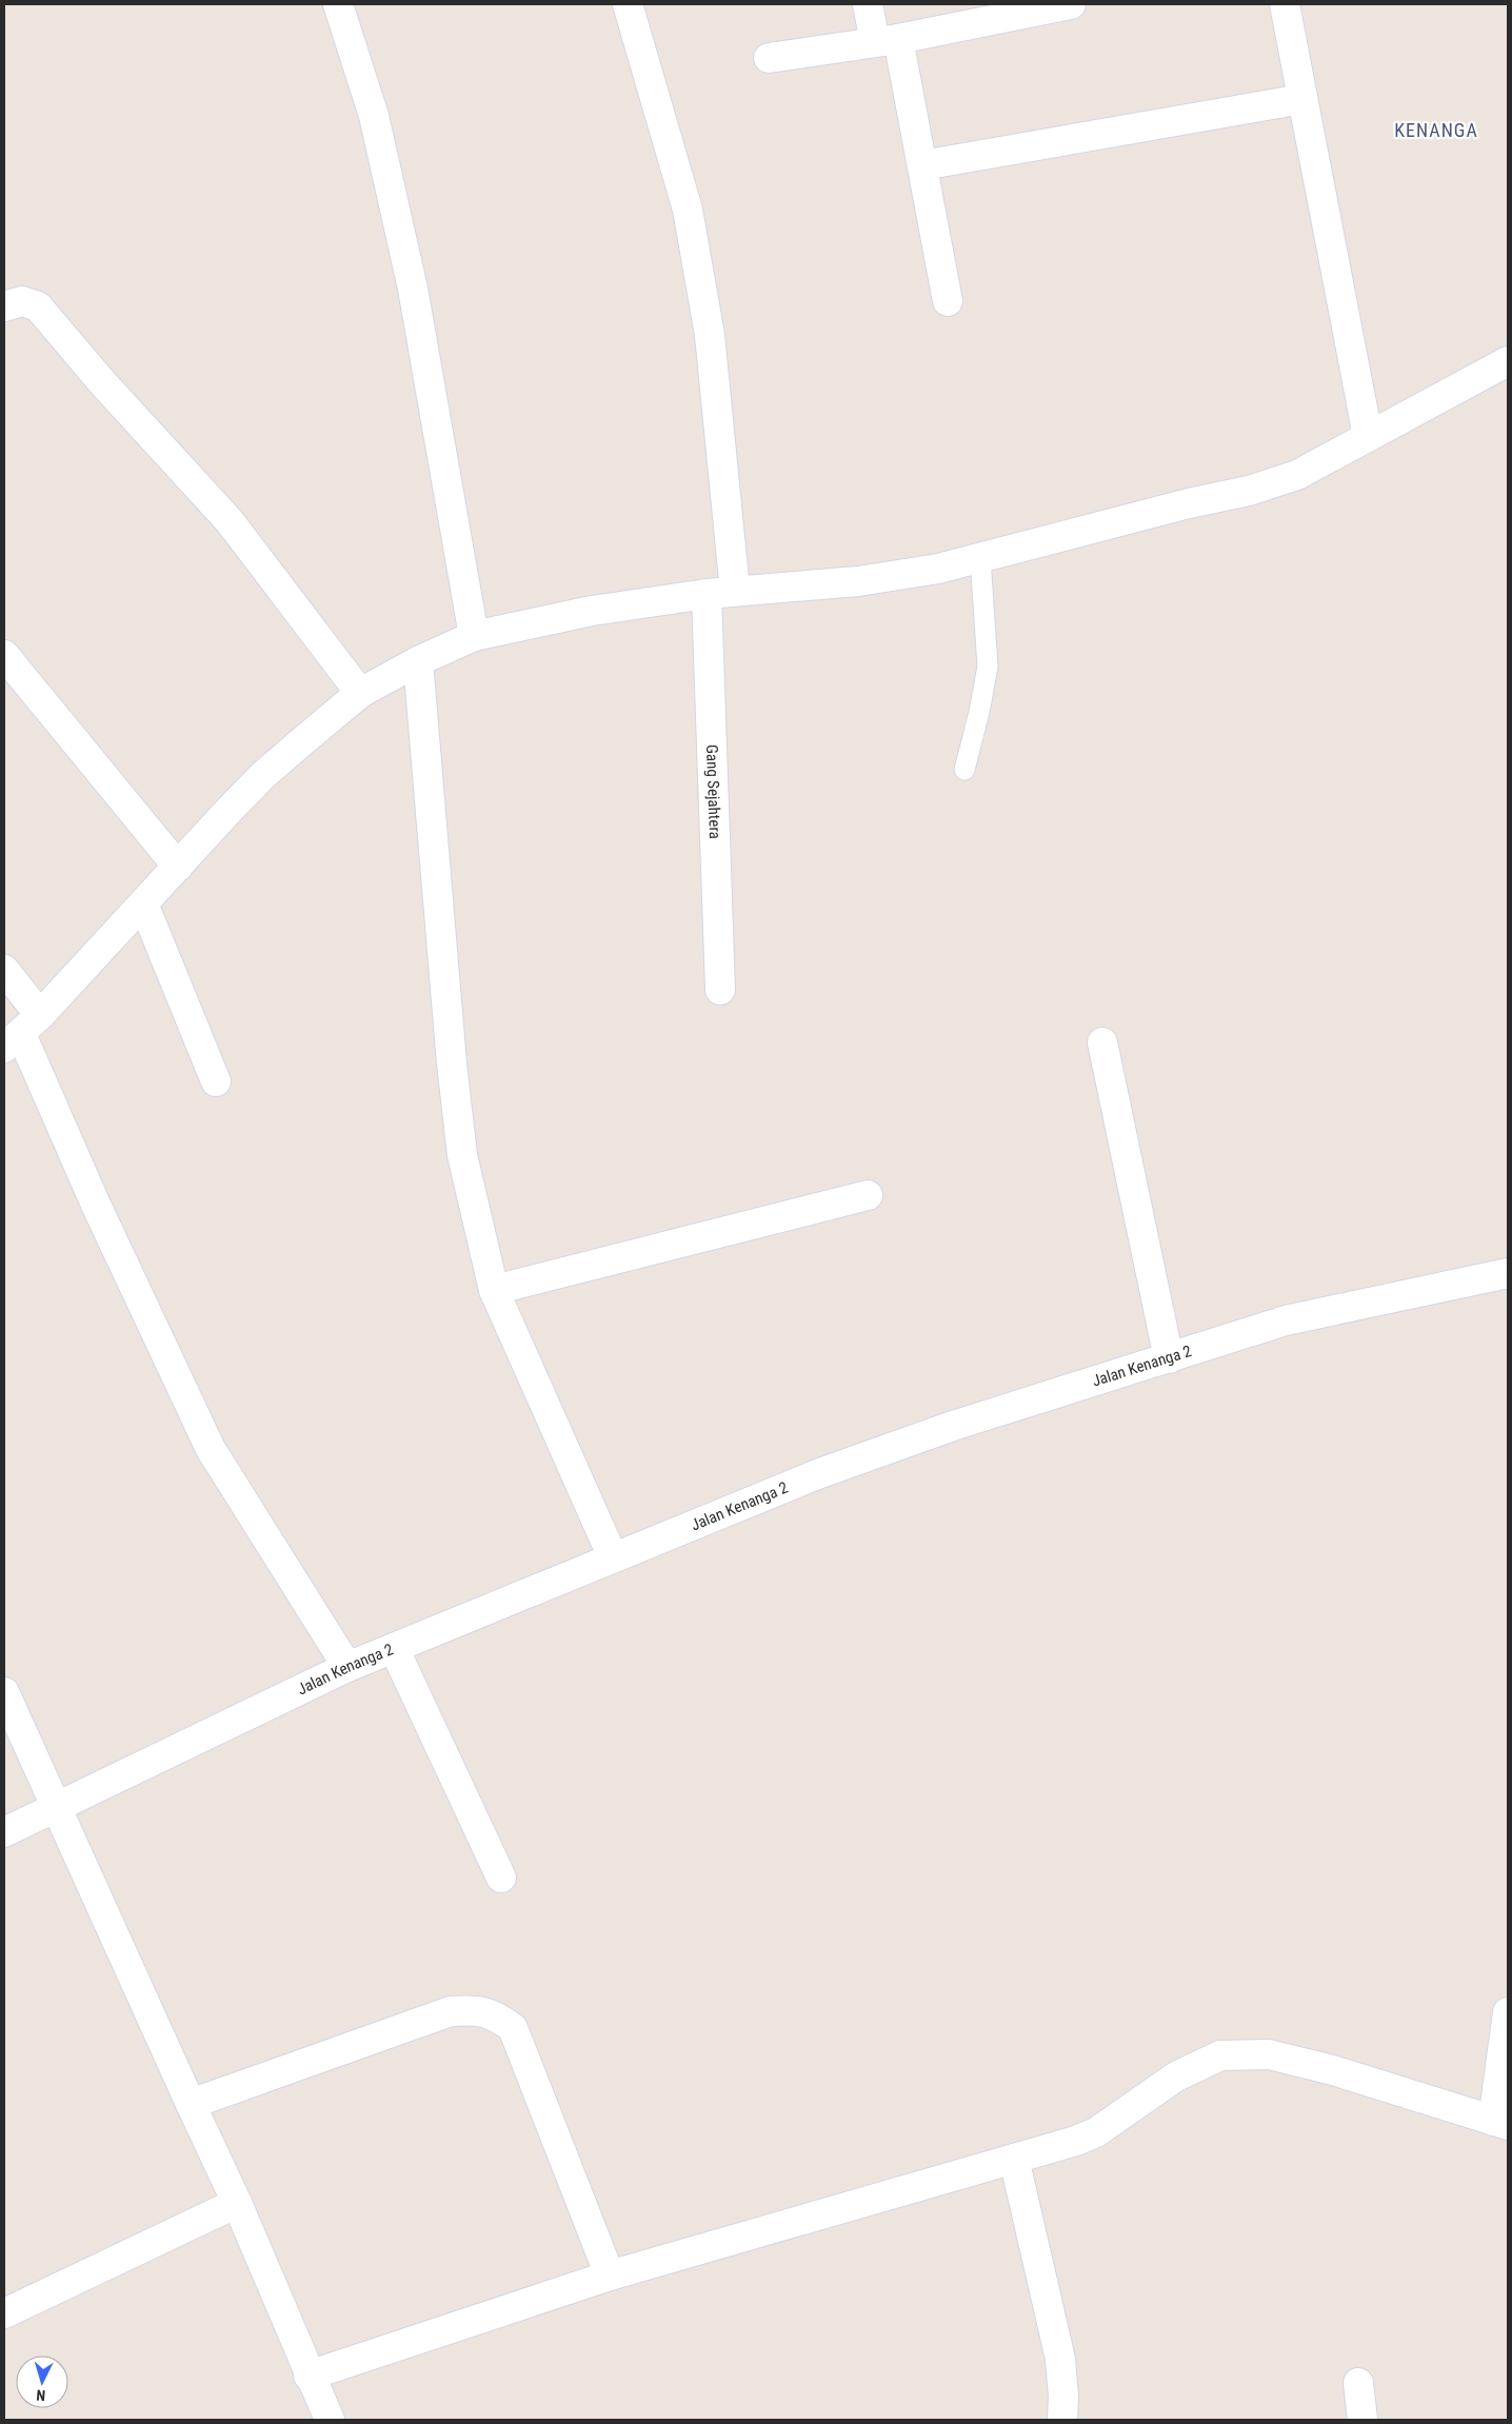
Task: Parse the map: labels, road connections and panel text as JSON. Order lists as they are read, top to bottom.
{
  "streets": {
    "street": ["Gang Sejahtera", "Jalan Kenanga 2"]
  },
  "districts": ["KENANGA"],
  "north": "bottom"
}
